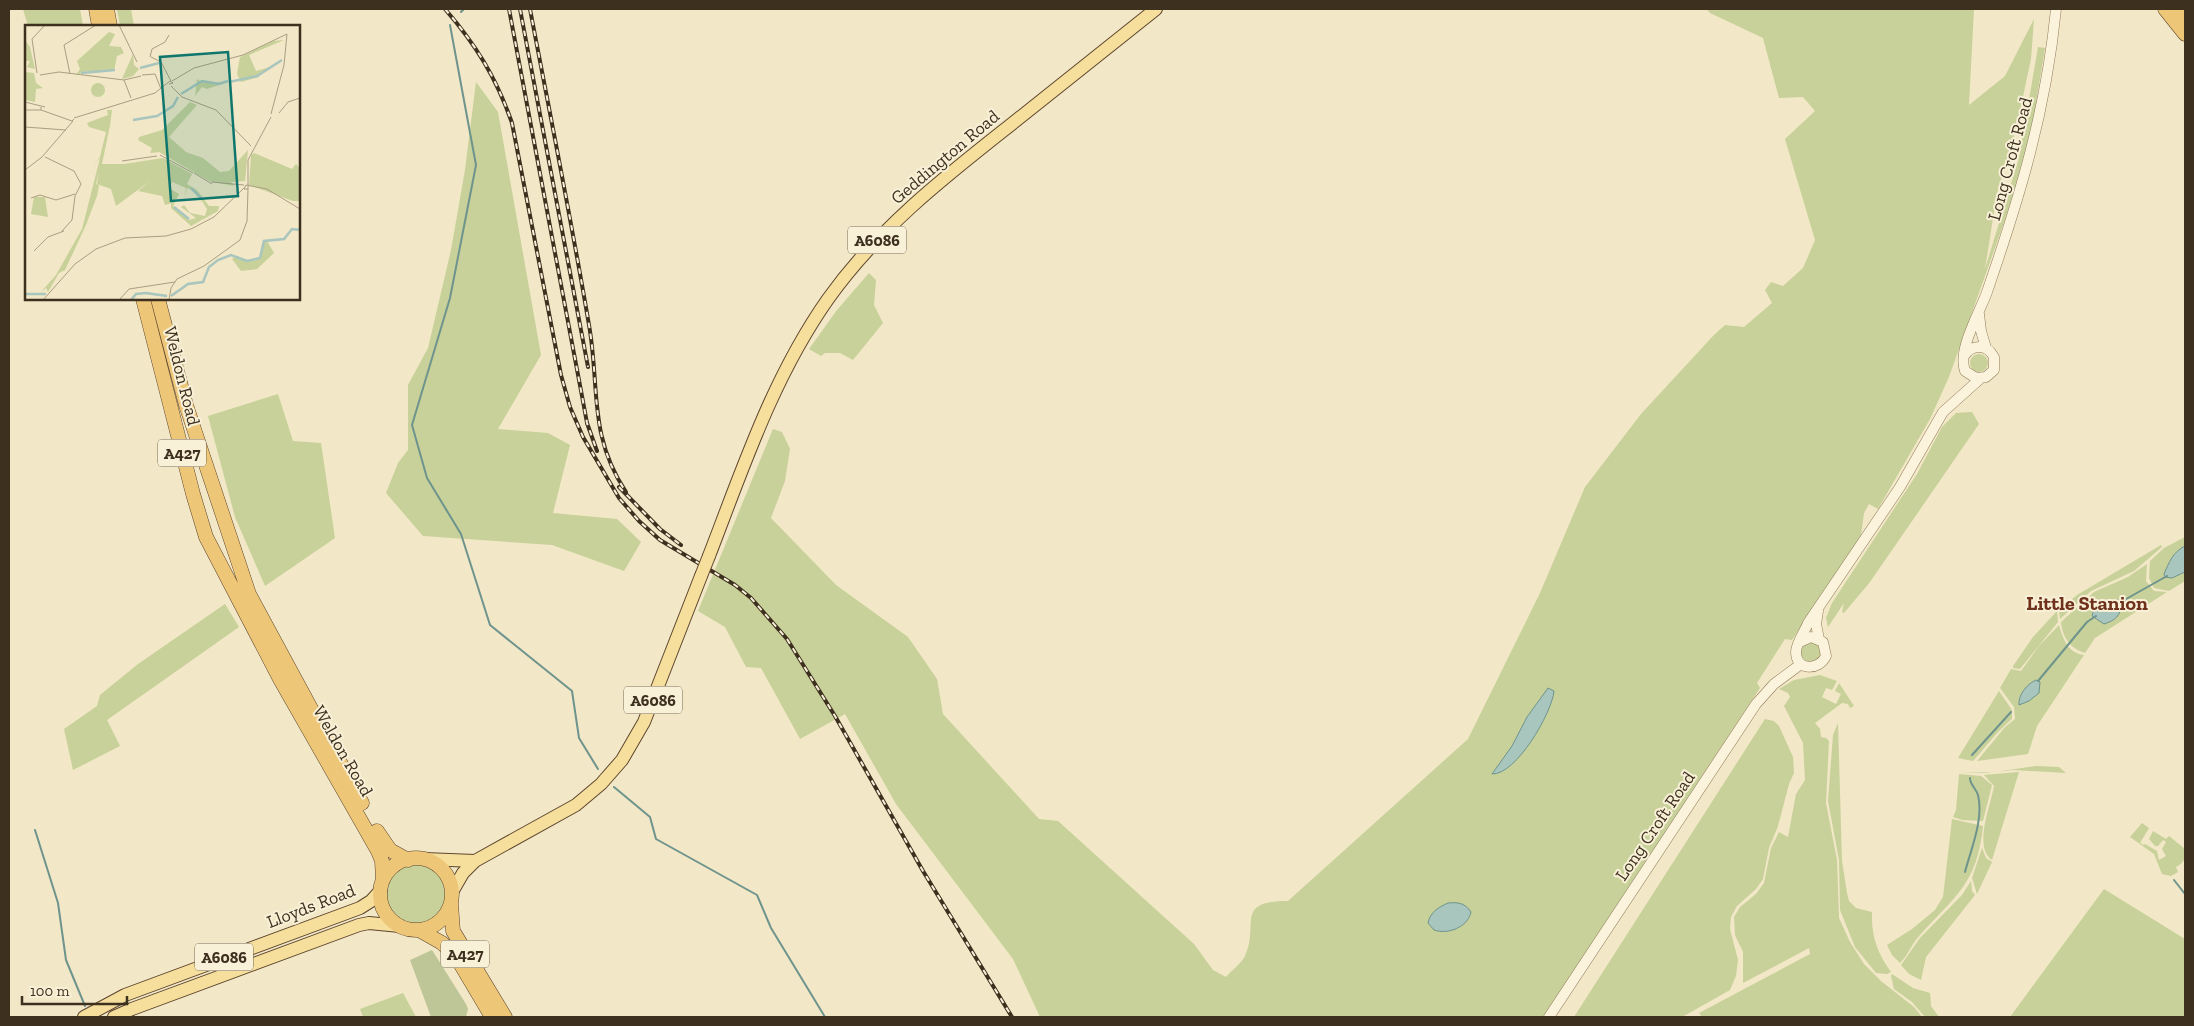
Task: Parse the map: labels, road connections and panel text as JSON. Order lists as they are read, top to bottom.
{
  "streets": {
    "highway": ["Weldon Road", "A427"],
    "main road": ["Geddington Road", "A6086", "Lloyds Road"],
    "street": ["Long Croft Road"]
  },
  "crossings": [
    ["Geddington Road", "A6086"],
    ["A6086", "Weldon Road"],
    ["A6086", "A427"],
    ["A6086", "Lloyds Road"],
    ["Weldon Road", "A427"],
    ["Weldon Road", "Lloyds Road"],
    ["A427", "Lloyds Road"]
  ],
  "districts": ["Little Stanion"],
  "scale_bar": "100 m"
}
